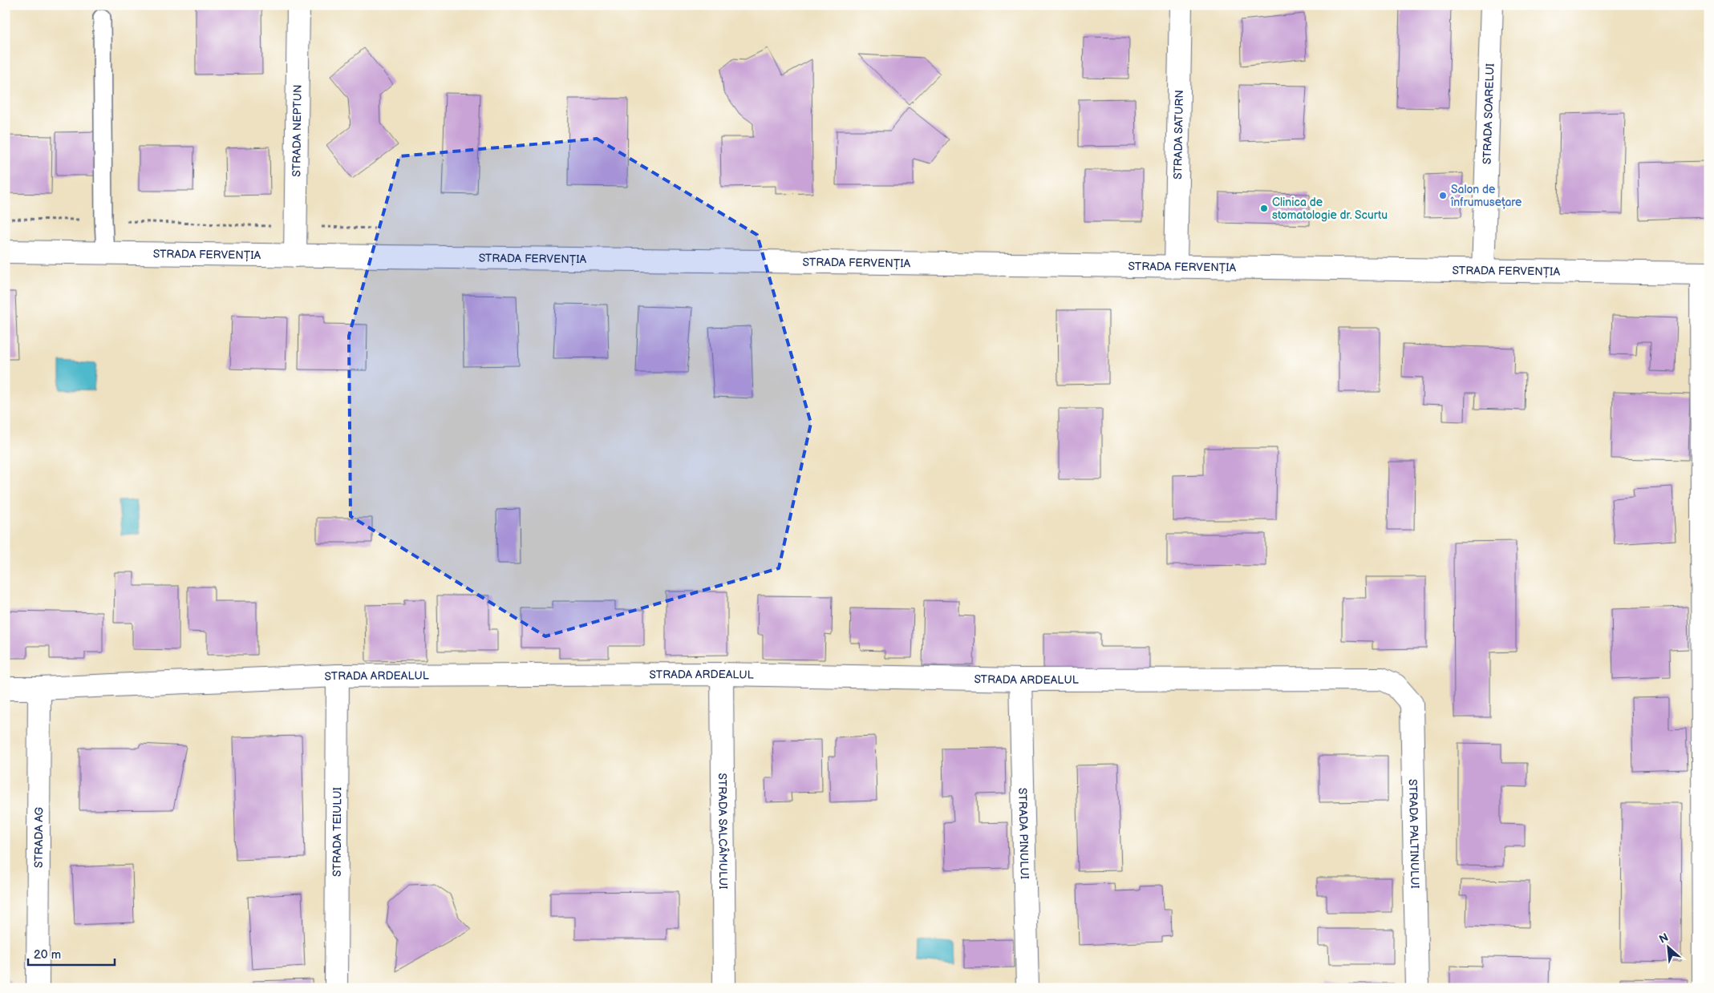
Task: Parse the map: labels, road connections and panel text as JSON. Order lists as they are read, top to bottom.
{
  "streets": {
    "street": [
      "STRADA SOARELUI",
      "STRADA NEPTUN",
      "STRADA SATURN",
      "STRADA FERVENȚIA",
      "STRADA ARDEALUL",
      "STRADA SALCÂMULUI",
      "STRADA TEIULUI",
      "STRADA PALTINULUI",
      "STRADA PINULUI",
      "STRADA AG"
    ]
  },
  "crossings": [
    ["STRADA SOARELUI", "STRADA FERVENȚIA"],
    ["STRADA NEPTUN", "STRADA FERVENȚIA"],
    ["STRADA SATURN", "STRADA FERVENȚIA"],
    ["STRADA ARDEALUL", "STRADA SALCÂMULUI"],
    ["STRADA ARDEALUL", "STRADA TEIULUI"],
    ["STRADA ARDEALUL", "STRADA PALTINULUI"],
    ["STRADA ARDEALUL", "STRADA PINULUI"],
    ["STRADA ARDEALUL", "STRADA AG"]
  ],
  "places": ["Salon de înfrumusețare", "Clinica de stomatologie dr. Scurtu"],
  "scale_bar": "20 m",
  "north": "top left"
}
